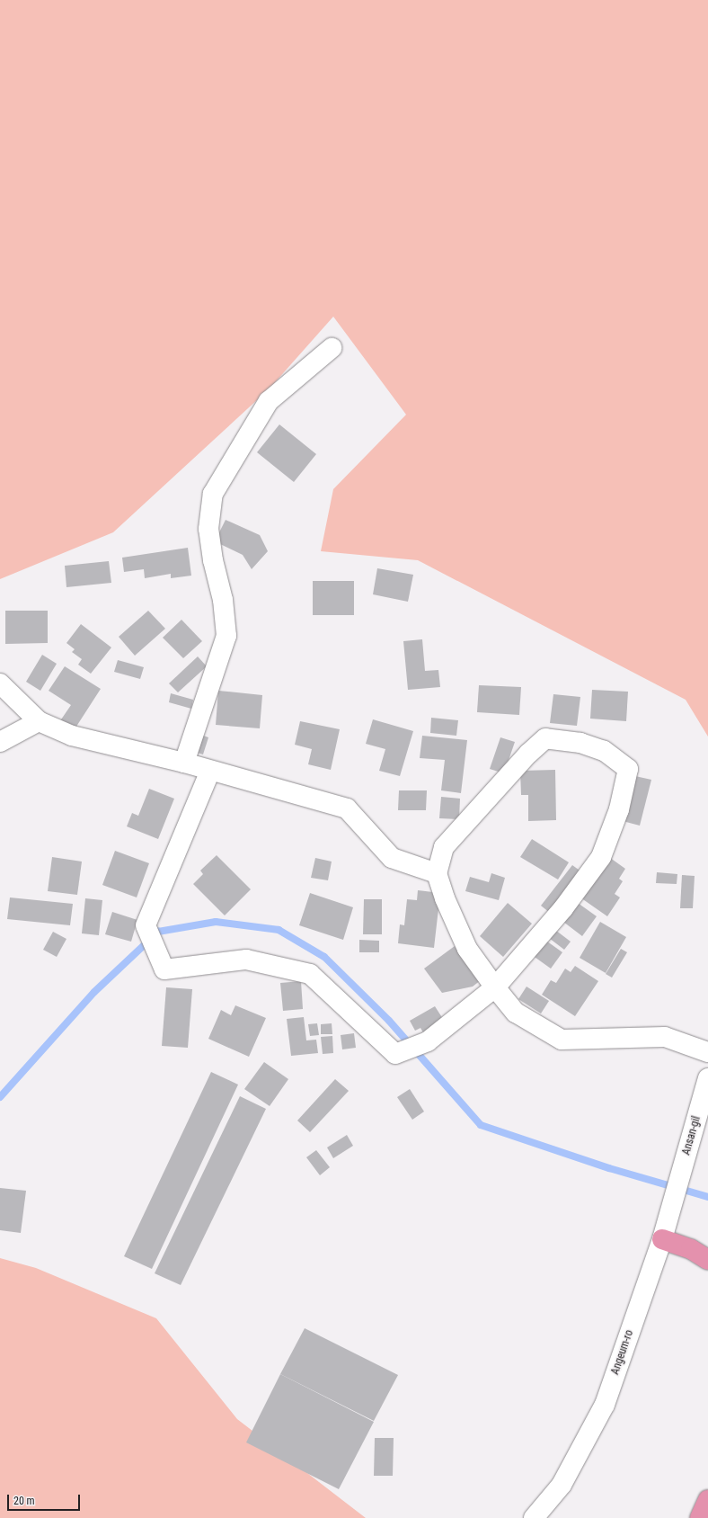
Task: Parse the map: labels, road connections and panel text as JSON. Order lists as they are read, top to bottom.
{
  "streets": {
    "street": ["Ansan-gil", "Angeum-ro"]
  },
  "crossings": [
    ["Ansan-gil", "Angeum-ro"]
  ],
  "scale_bar": "20 m"
}
